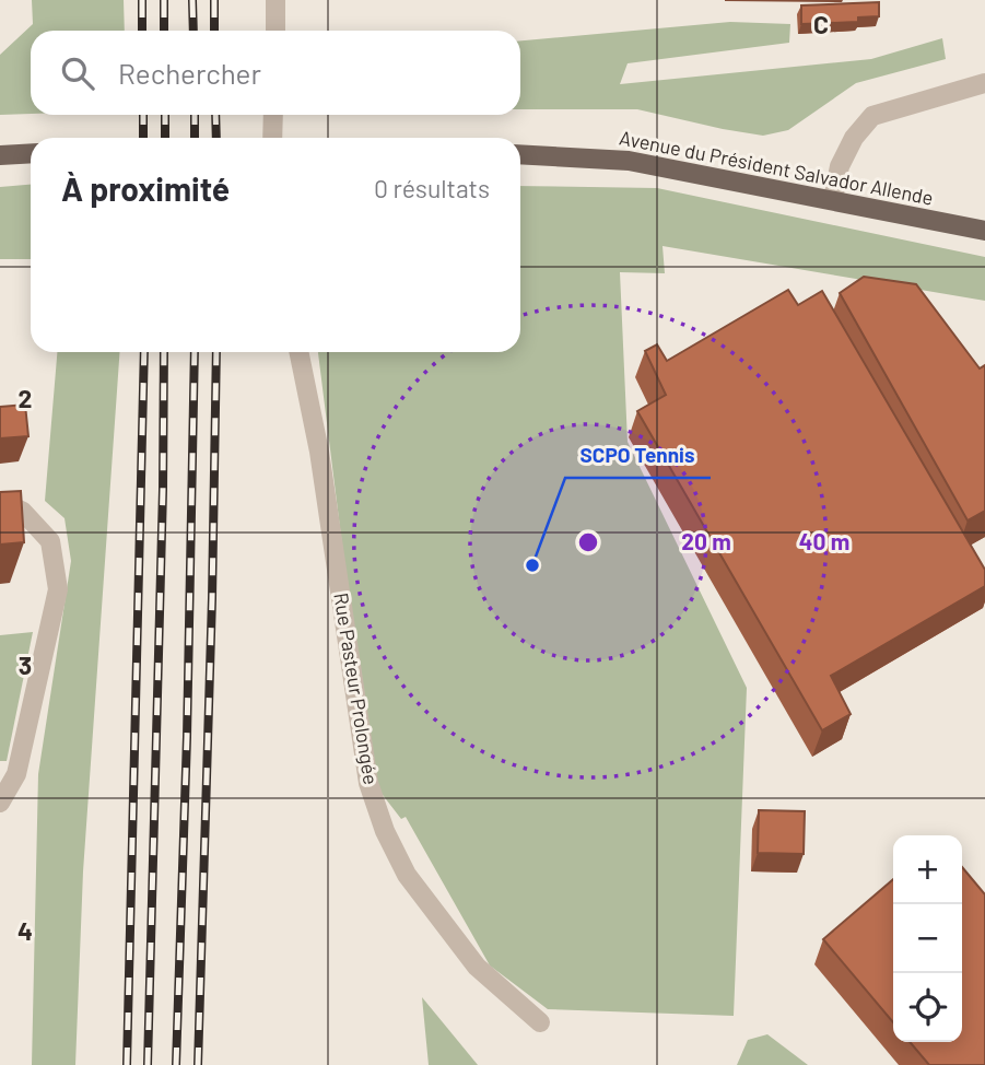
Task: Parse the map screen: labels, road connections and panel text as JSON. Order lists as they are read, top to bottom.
{
  "streets": {
    "main road": ["Avenue du Président Salvador Allende"],
    "street": ["Rue Pasteur Prolongée"]
  },
  "places": ["SCPO Tennis"],
  "page": {
    "search": "Rechercher",
    "heading": ["À proximité", "0 résultats"],
    "map_buttons": ["+", "−"]
  },
  "grid": {
    "columns": ["C"],
    "rows": ["2", "3", "4"]
  },
  "rings": ["20 m", "40 m"]
}
